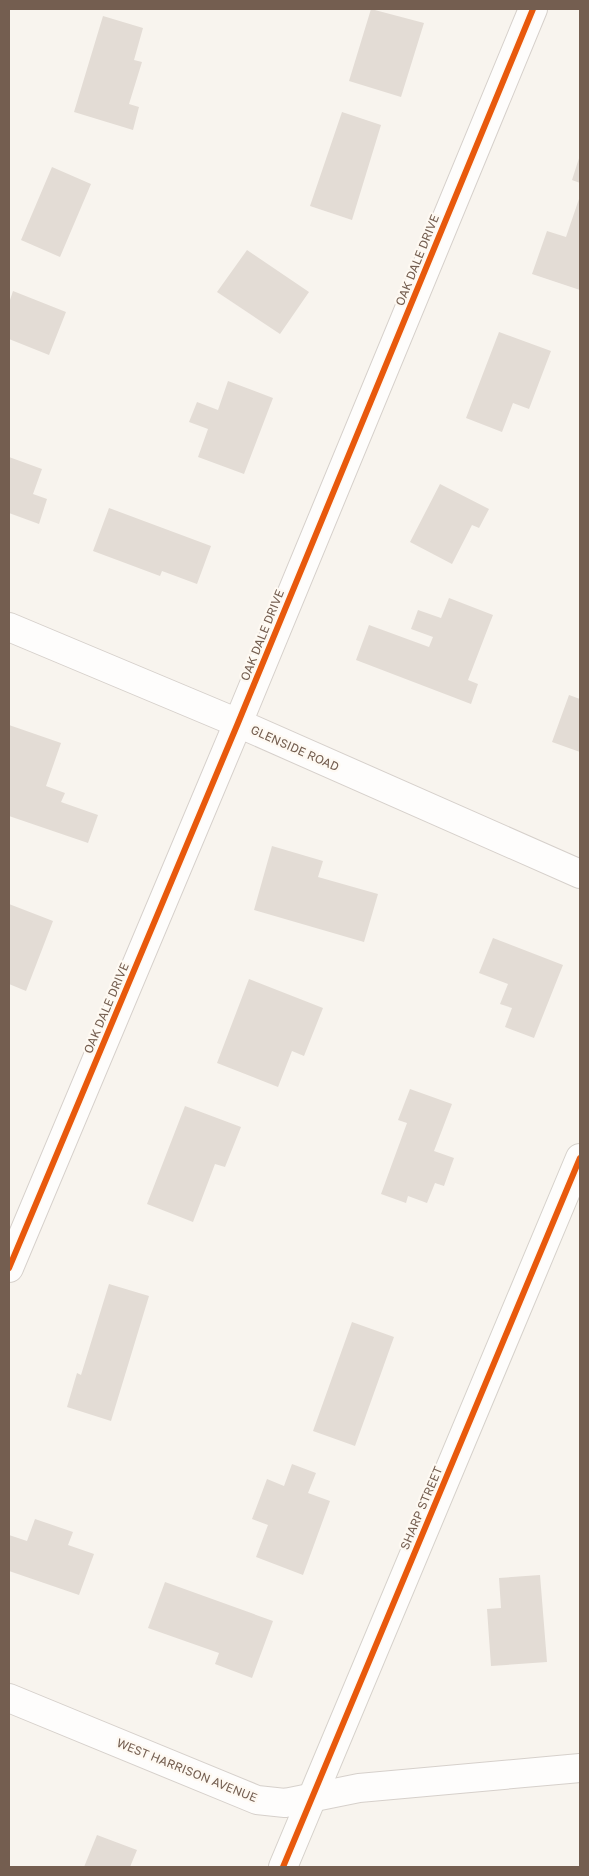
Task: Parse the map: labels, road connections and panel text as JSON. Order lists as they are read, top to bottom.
{
  "streets": {
    "street": [
      "OAK DALE DRIVE",
      "GLENSIDE ROAD",
      "SHARP STREET",
      "WEST HARRISON AVENUE"
    ]
  },
  "crossings": [
    ["OAK DALE DRIVE", "GLENSIDE ROAD"],
    ["SHARP STREET", "WEST HARRISON AVENUE"]
  ]
}
